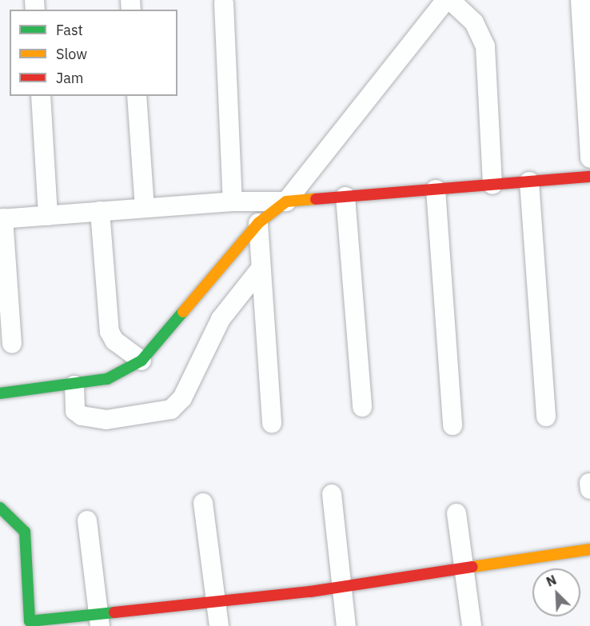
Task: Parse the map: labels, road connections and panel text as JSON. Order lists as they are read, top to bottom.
{
  "legend": ["Fast", "Slow", "Jam"],
  "north": "top left"
}
